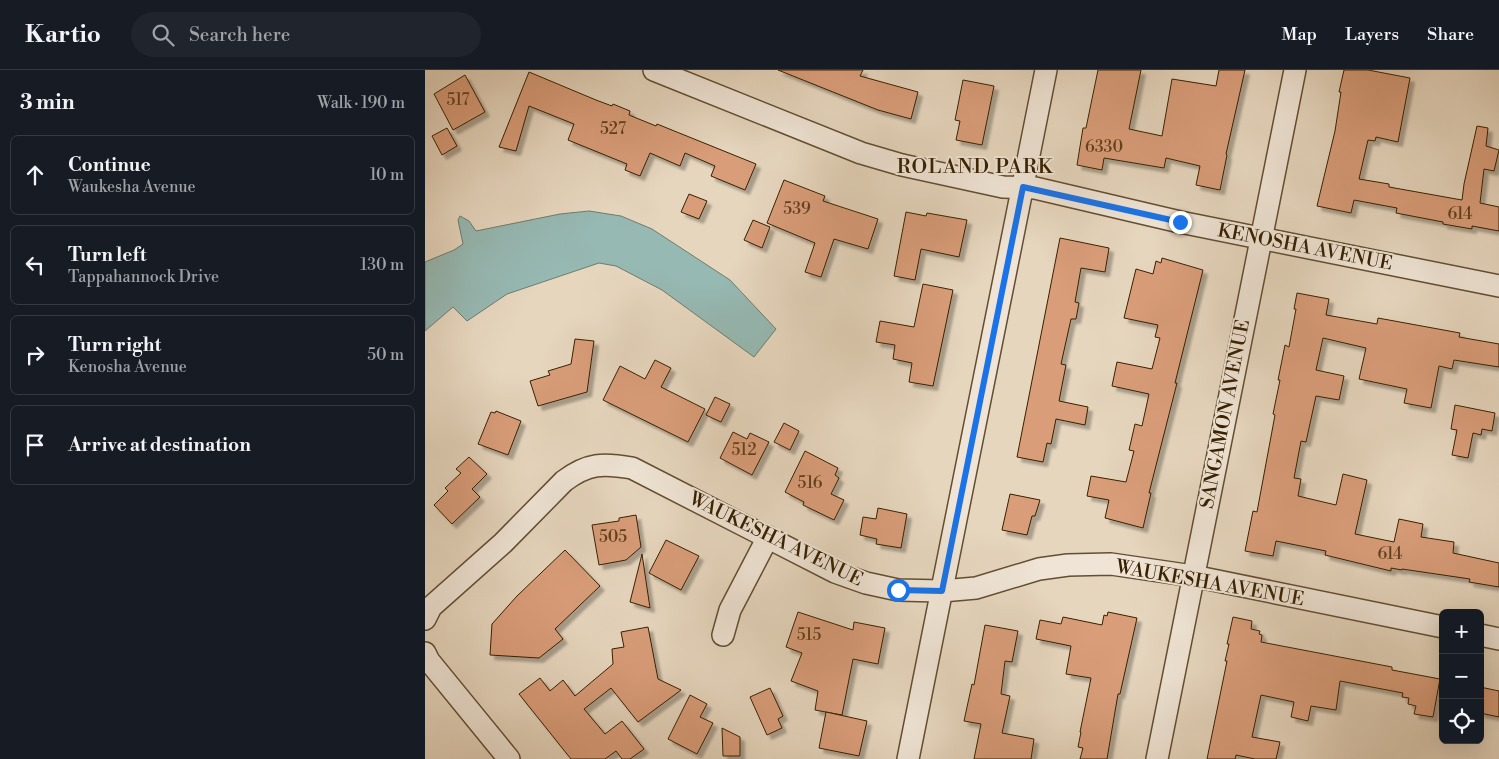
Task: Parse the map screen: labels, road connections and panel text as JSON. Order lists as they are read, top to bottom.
{
  "streets": {
    "street": ["KENOSHA AVENUE", "SANGAMON AVENUE", "WAUKESHA AVENUE"]
  },
  "crossings": [
    ["KENOSHA AVENUE", "SANGAMON AVENUE"],
    ["SANGAMON AVENUE", "WAUKESHA AVENUE"]
  ],
  "districts": ["ROLAND PARK"],
  "house_numbers": [
    "517",
    "527",
    "6330",
    "539",
    "614",
    "512",
    "516",
    "505",
    "614",
    "515"
  ],
  "page": {
    "header": "Kartio",
    "search": "Search here",
    "nav": ["Map", "Layers", "Share"],
    "heading": ["3 min", "Walk · 190 m"],
    "list": [
      ["Continue", "Waukesha Avenue", "10 m"],
      ["Turn left", "Tappahannock Drive", "130 m"],
      ["Turn right", "Kenosha Avenue", "50 m"],
      "Arrive at destination"
    ],
    "map_buttons": ["+", "−"]
  }
}
